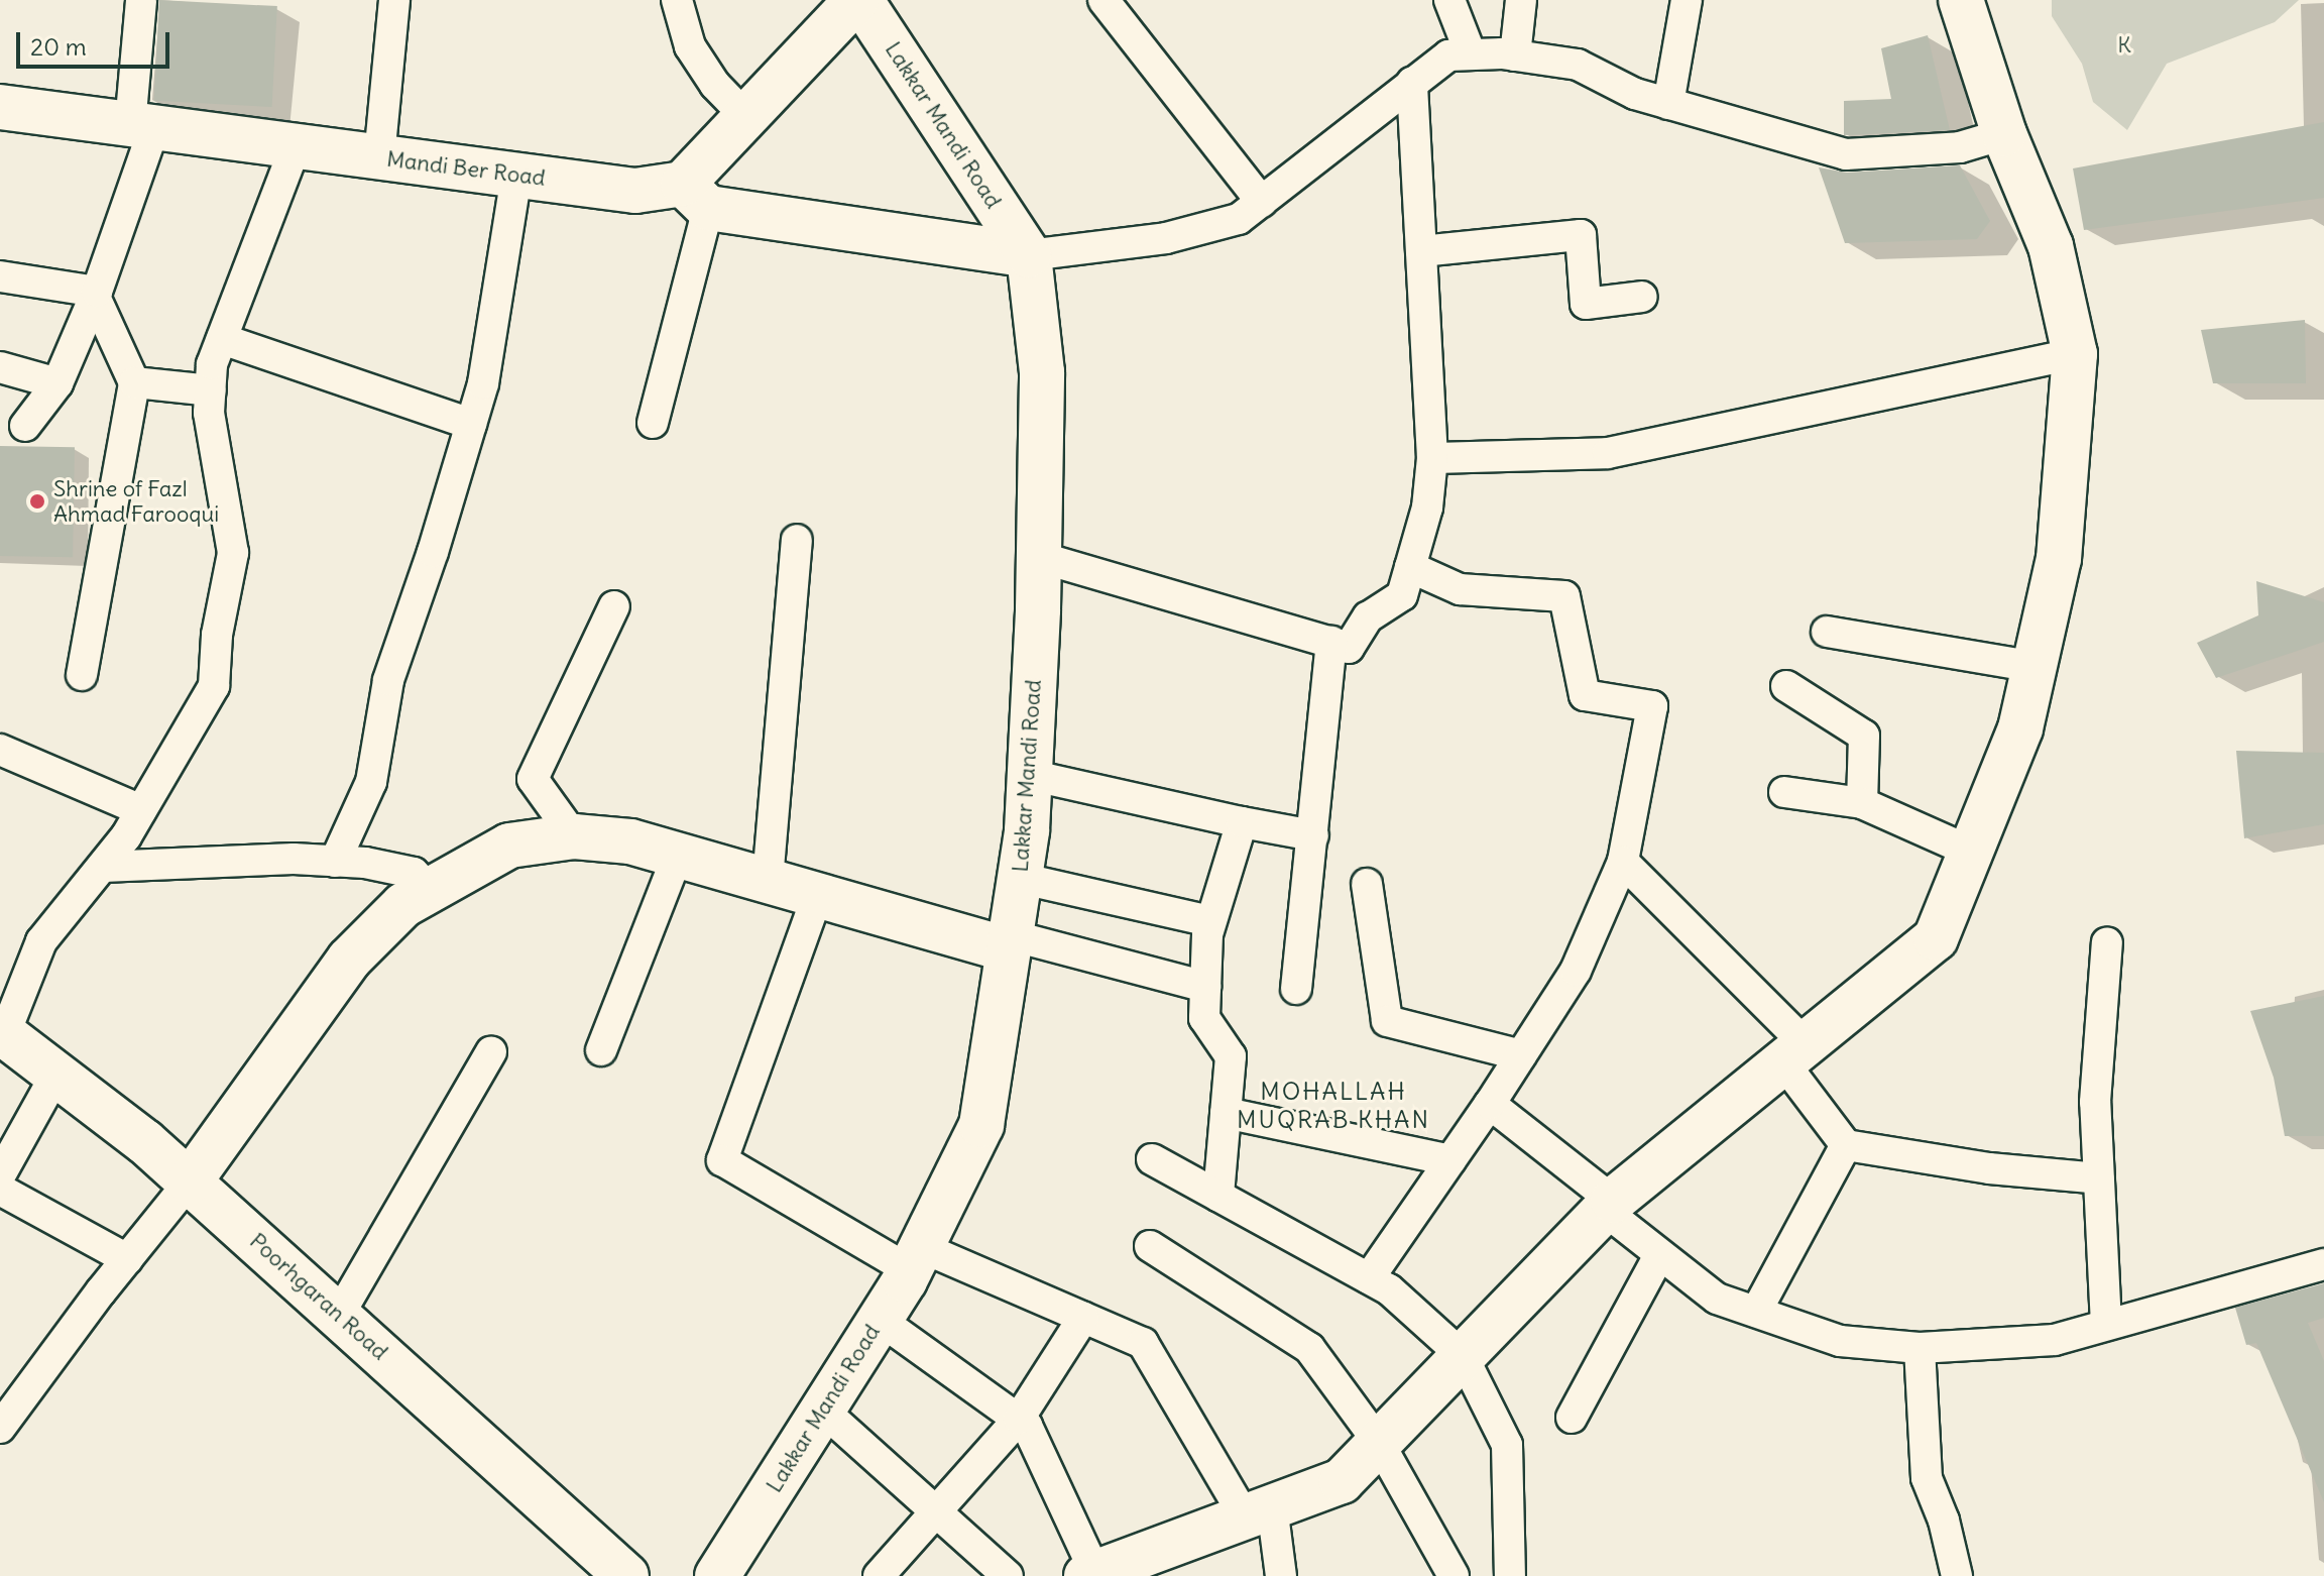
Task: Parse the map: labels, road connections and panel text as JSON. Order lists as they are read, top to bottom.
{
  "streets": {
    "street": ["Lakkar Mandi Road", "Mandi Ber Road", "Poorhgaran Road"]
  },
  "crossings": [
    ["Lakkar Mandi Road", "Mandi Ber Road"]
  ],
  "districts": ["MOHALLAH MUQRAB KHAN"],
  "parks": ["K"],
  "places": ["Shrine of Fazl Ahmad Farooqui"],
  "scale_bar": "20 m"
}
